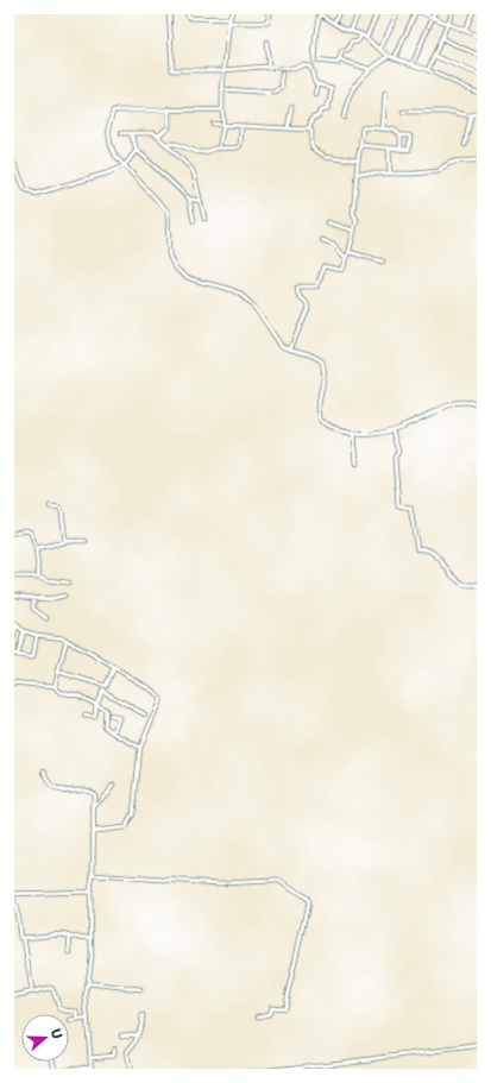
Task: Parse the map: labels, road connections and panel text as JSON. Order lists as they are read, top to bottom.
{
  "north": "right"
}
